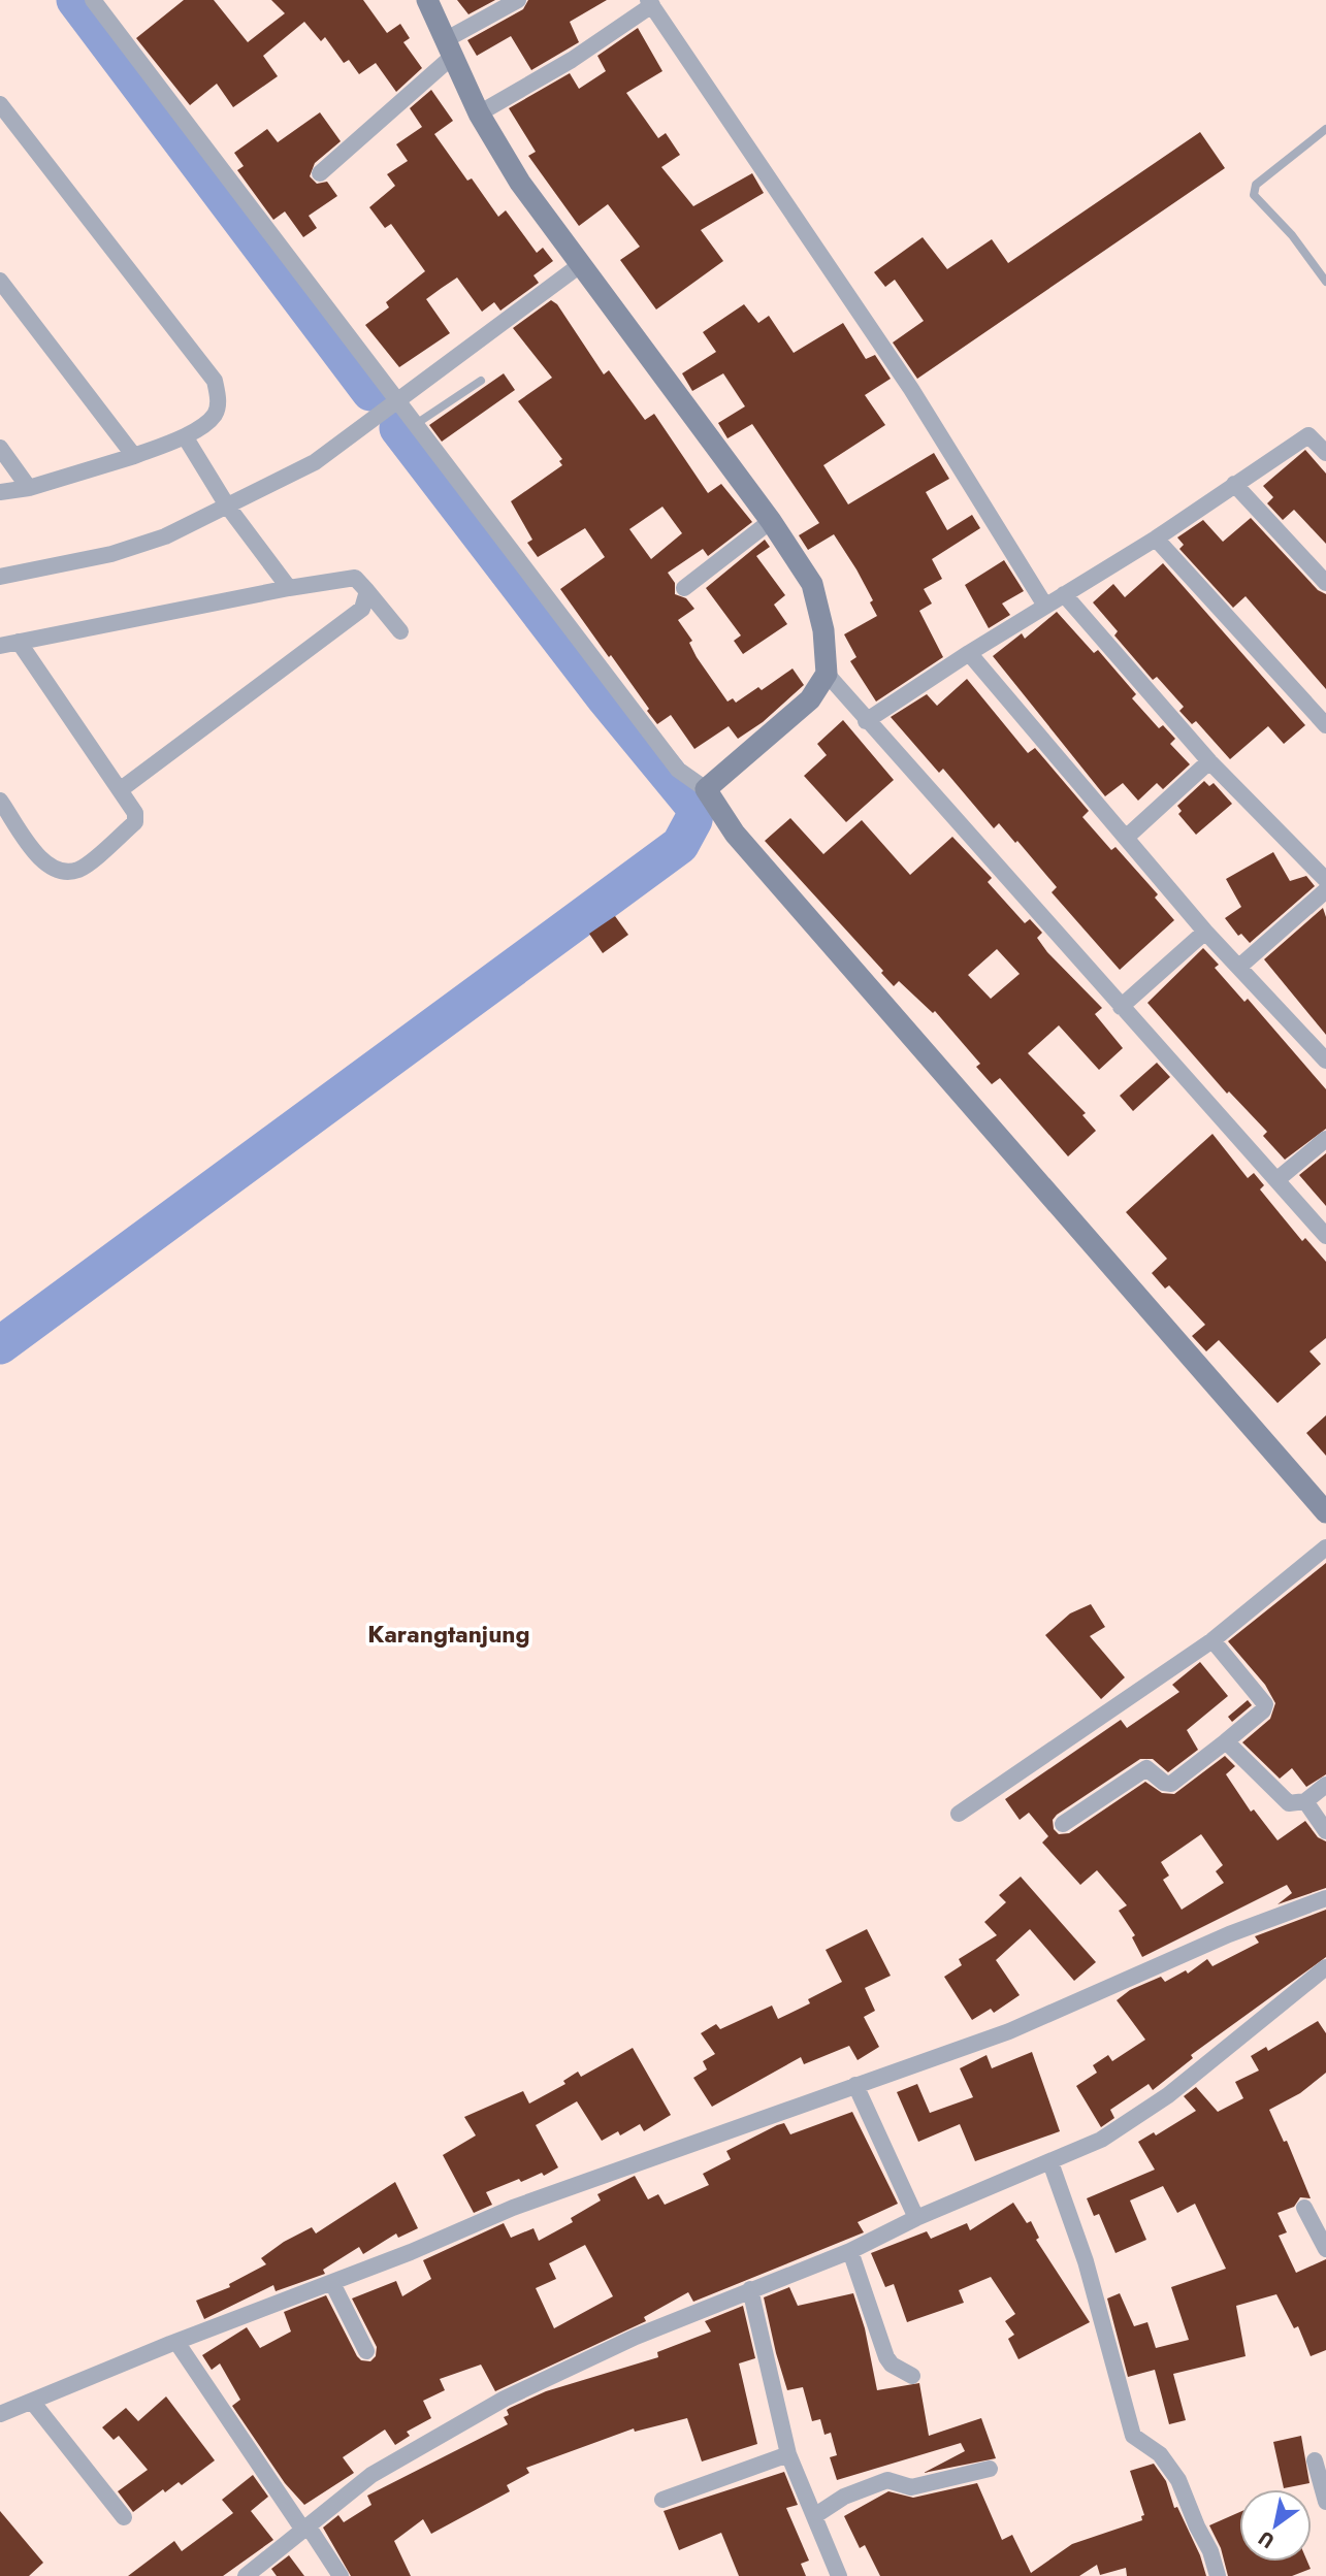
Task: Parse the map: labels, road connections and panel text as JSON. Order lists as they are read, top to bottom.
{
  "districts": ["Karangtanjung"],
  "north": "bottom left"
}
